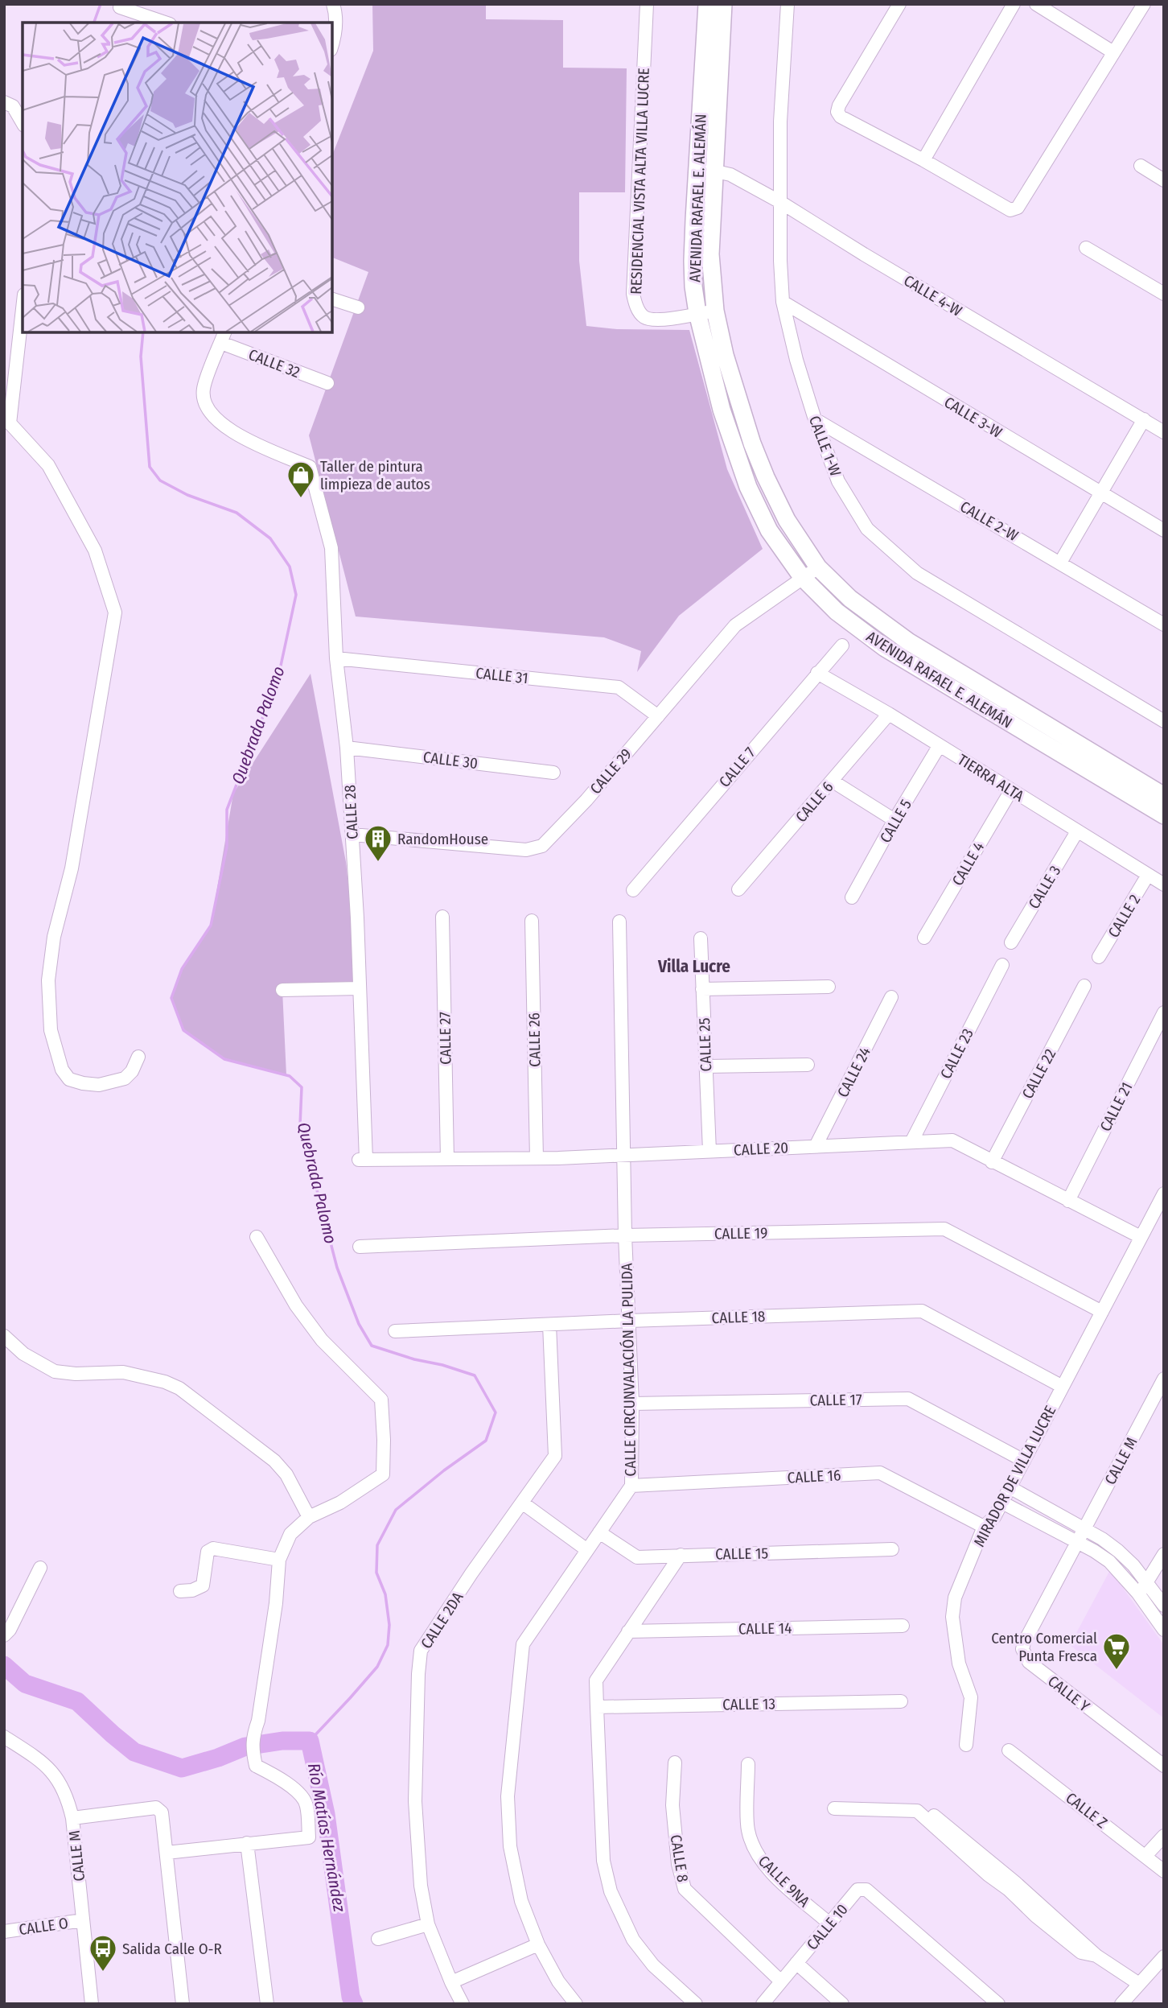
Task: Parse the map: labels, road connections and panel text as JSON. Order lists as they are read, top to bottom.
{
  "streets": {
    "main road": ["AVENIDA RAFAEL E. ALEMÁN"],
    "street": [
      "RESIDENCIAL VISTA ALTA VILLA LUCRE",
      "CALLE 4-W",
      "CALLE 32",
      "CALLE 3-W",
      "CALLE 1-W",
      "CALLE 2-W",
      "CALLE 31",
      "CALLE 30",
      "CALLE 7",
      "CALLE 29",
      "TIERRA ALTA",
      "CALLE 6",
      "CALLE 28",
      "CALLE 5",
      "CALLE 4",
      "CALLE 3",
      "CALLE 2",
      "CALLE 27",
      "CALLE 26",
      "CALLE 25",
      "CALLE 23",
      "CALLE 24",
      "CALLE 22",
      "CALLE 21",
      "CALLE 20",
      "CALLE 19",
      "CALLE 18",
      "CALLE CIRCUNVALACIÓN LA PULIDA",
      "CALLE 17",
      "CALLE M",
      "CALLE 16",
      "MIRADOR DE VILLA LUCRE",
      "CALLE 15",
      "CALLE 2DA",
      "CALLE 14",
      "CALLE Y",
      "CALLE 13",
      "CALLE Z",
      "CALLE 8",
      "CALLE 9NA",
      "CALLE O",
      "CALLE 10"
    ]
  },
  "crossings": [
    ["RESIDENCIAL VISTA ALTA VILLA LUCRE", "AVENIDA RAFAEL E. ALEMÁN"],
    ["AVENIDA RAFAEL E. ALEMÁN", "CALLE 4-W"],
    ["AVENIDA RAFAEL E. ALEMÁN", "CALLE 29"],
    ["CALLE 4-W", "CALLE 1-W"],
    ["CALLE 32", "CALLE 28"],
    ["CALLE 3-W", "CALLE 1-W"],
    ["CALLE 1-W", "CALLE 2-W"],
    ["CALLE 31", "CALLE 29"],
    ["CALLE 31", "CALLE 28"],
    ["CALLE 30", "CALLE 28"],
    ["CALLE 7", "TIERRA ALTA"],
    ["CALLE 29", "CALLE 28"],
    ["TIERRA ALTA", "CALLE 6"],
    ["TIERRA ALTA", "CALLE 5"],
    ["TIERRA ALTA", "CALLE 4"],
    ["TIERRA ALTA", "CALLE 3"],
    ["TIERRA ALTA", "CALLE 2"],
    ["CALLE 28", "CALLE 20"],
    ["CALLE 27", "CALLE 20"],
    ["CALLE 26", "CALLE 20"],
    ["CALLE 25", "CALLE 20"],
    ["CALLE 23", "CALLE 20"],
    ["CALLE 24", "CALLE 20"],
    ["CALLE 22", "CALLE 20"],
    ["CALLE 21", "CALLE 20"],
    ["CALLE 20", "CALLE CIRCUNVALACIÓN LA PULIDA"],
    ["CALLE 20", "MIRADOR DE VILLA LUCRE"],
    ["CALLE 19", "CALLE CIRCUNVALACIÓN LA PULIDA"],
    ["CALLE 19", "MIRADOR DE VILLA LUCRE"],
    ["CALLE 18", "CALLE CIRCUNVALACIÓN LA PULIDA"],
    ["CALLE 18", "MIRADOR DE VILLA LUCRE"],
    ["CALLE 18", "CALLE 2DA"],
    ["CALLE CIRCUNVALACIÓN LA PULIDA", "CALLE 17"],
    ["CALLE CIRCUNVALACIÓN LA PULIDA", "CALLE 16"],
    ["CALLE CIRCUNVALACIÓN LA PULIDA", "CALLE 15"],
    ["CALLE 17", "MIRADOR DE VILLA LUCRE"],
    ["CALLE M", "CALLE Y"],
    ["CALLE M", "CALLE O"],
    ["CALLE 16", "MIRADOR DE VILLA LUCRE"],
    ["CALLE 8", "CALLE 10"],
    ["CALLE 9NA", "CALLE 10"]
  ],
  "districts": ["Villa Lucre"],
  "water": ["Quebrada Palomo", "Río Matías Hernández"],
  "places": {
    "shop": ["Taller de pintura limpieza de autos"],
    "building": ["RandomHouse"],
    "supermarket": ["Centro Comercial Punta Fresca"],
    "bus stop": ["Salida Calle O-R"]
  }
}
